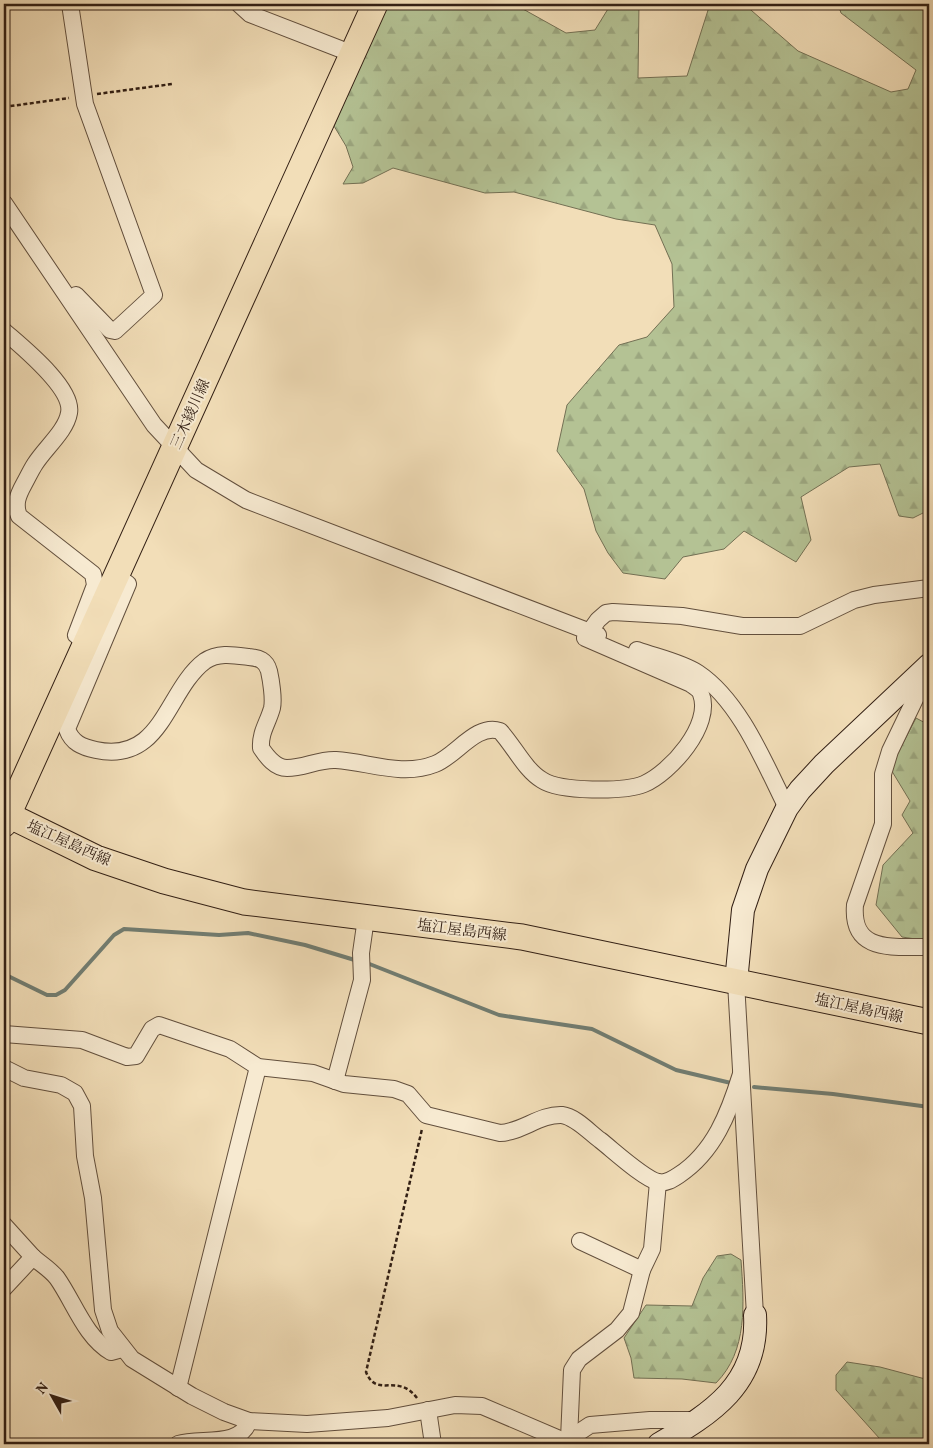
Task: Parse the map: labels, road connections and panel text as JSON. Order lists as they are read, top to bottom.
{
  "streets": {
    "main road": ["三木綾川線", "塩江屋島西線"]
  },
  "crossings": [
    ["三木綾川線", "塩江屋島西線"]
  ],
  "north": "top left"
}
